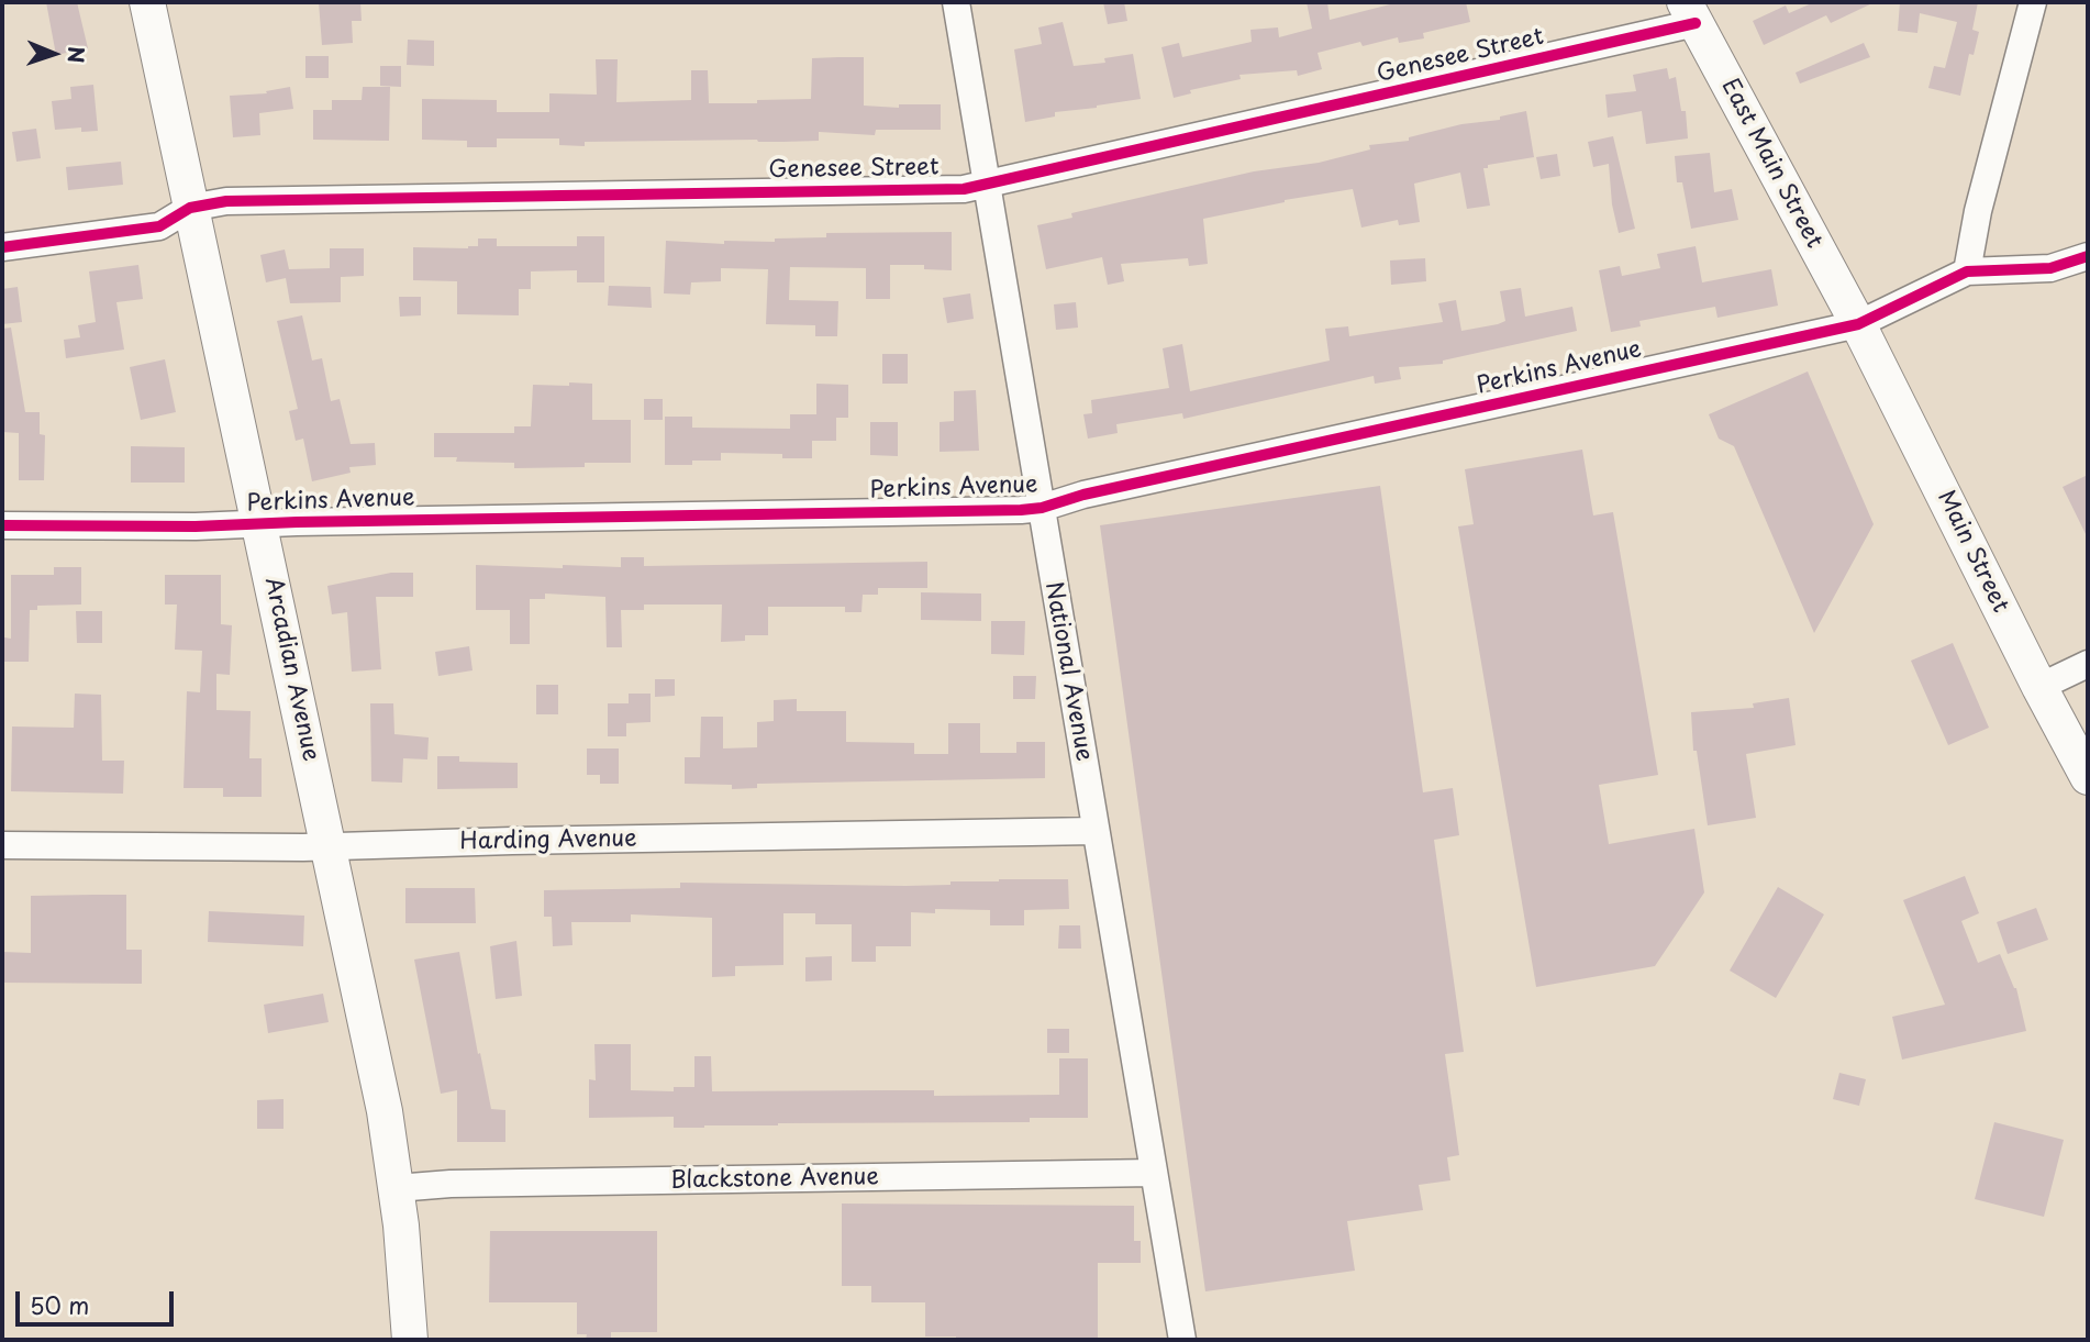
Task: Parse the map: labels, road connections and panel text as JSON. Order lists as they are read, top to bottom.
{
  "streets": {
    "main road": ["East Main Street", "Main Street", "Arcadian Avenue"],
    "street": [
      "Genesee Street",
      "Perkins Avenue",
      "National Avenue",
      "Harding Avenue",
      "Blackstone Avenue"
    ]
  },
  "crossings": [
    ["Genesee Street", "East Main Street"],
    ["Genesee Street", "Arcadian Avenue"],
    ["Genesee Street", "National Avenue"],
    ["East Main Street", "Perkins Avenue"],
    ["East Main Street", "Main Street"],
    ["Perkins Avenue", "Main Street"],
    ["Perkins Avenue", "Arcadian Avenue"],
    ["Perkins Avenue", "National Avenue"],
    ["Arcadian Avenue", "Harding Avenue"],
    ["Arcadian Avenue", "Blackstone Avenue"],
    ["National Avenue", "Harding Avenue"],
    ["National Avenue", "Blackstone Avenue"]
  ],
  "scale_bar": "50 m",
  "north": "right"
}
